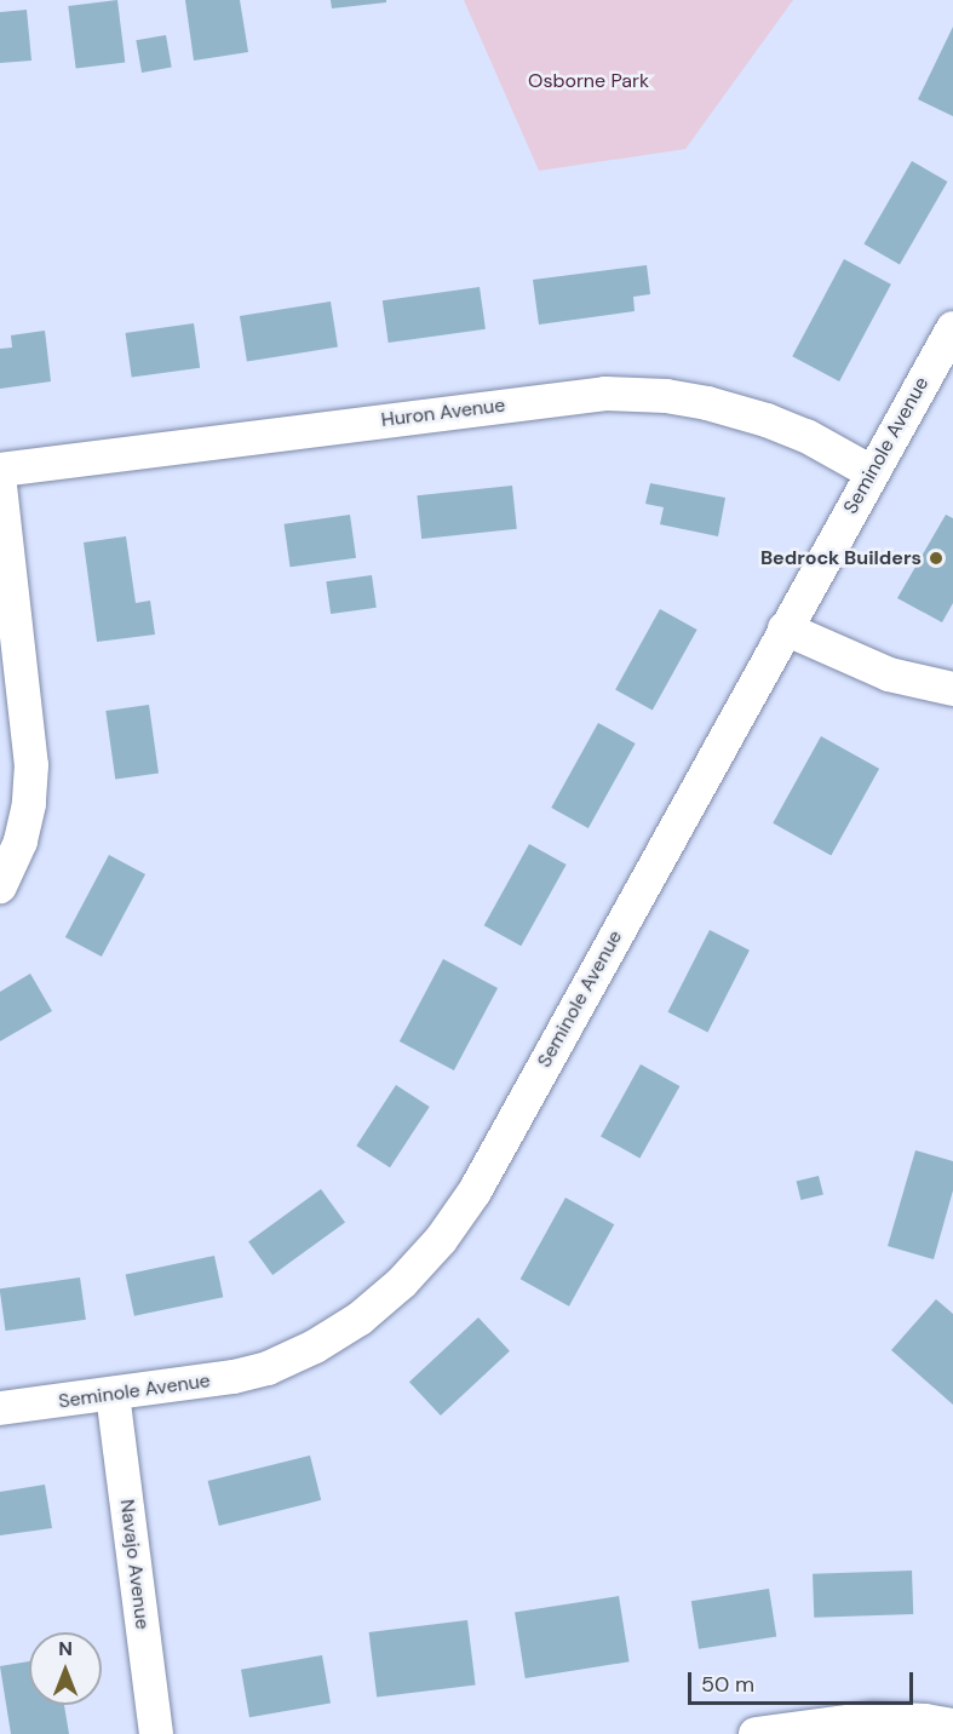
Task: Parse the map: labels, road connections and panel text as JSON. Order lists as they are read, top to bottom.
{
  "streets": {
    "street": ["Huron Avenue", "Seminole Avenue", "Navajo Avenue"]
  },
  "crossings": [
    ["Huron Avenue", "Seminole Avenue"],
    ["Seminole Avenue", "Navajo Avenue"]
  ],
  "parks": ["Osborne Park"],
  "places": ["Bedrock Builders"],
  "scale_bar": "50 m",
  "north": "top"
}
